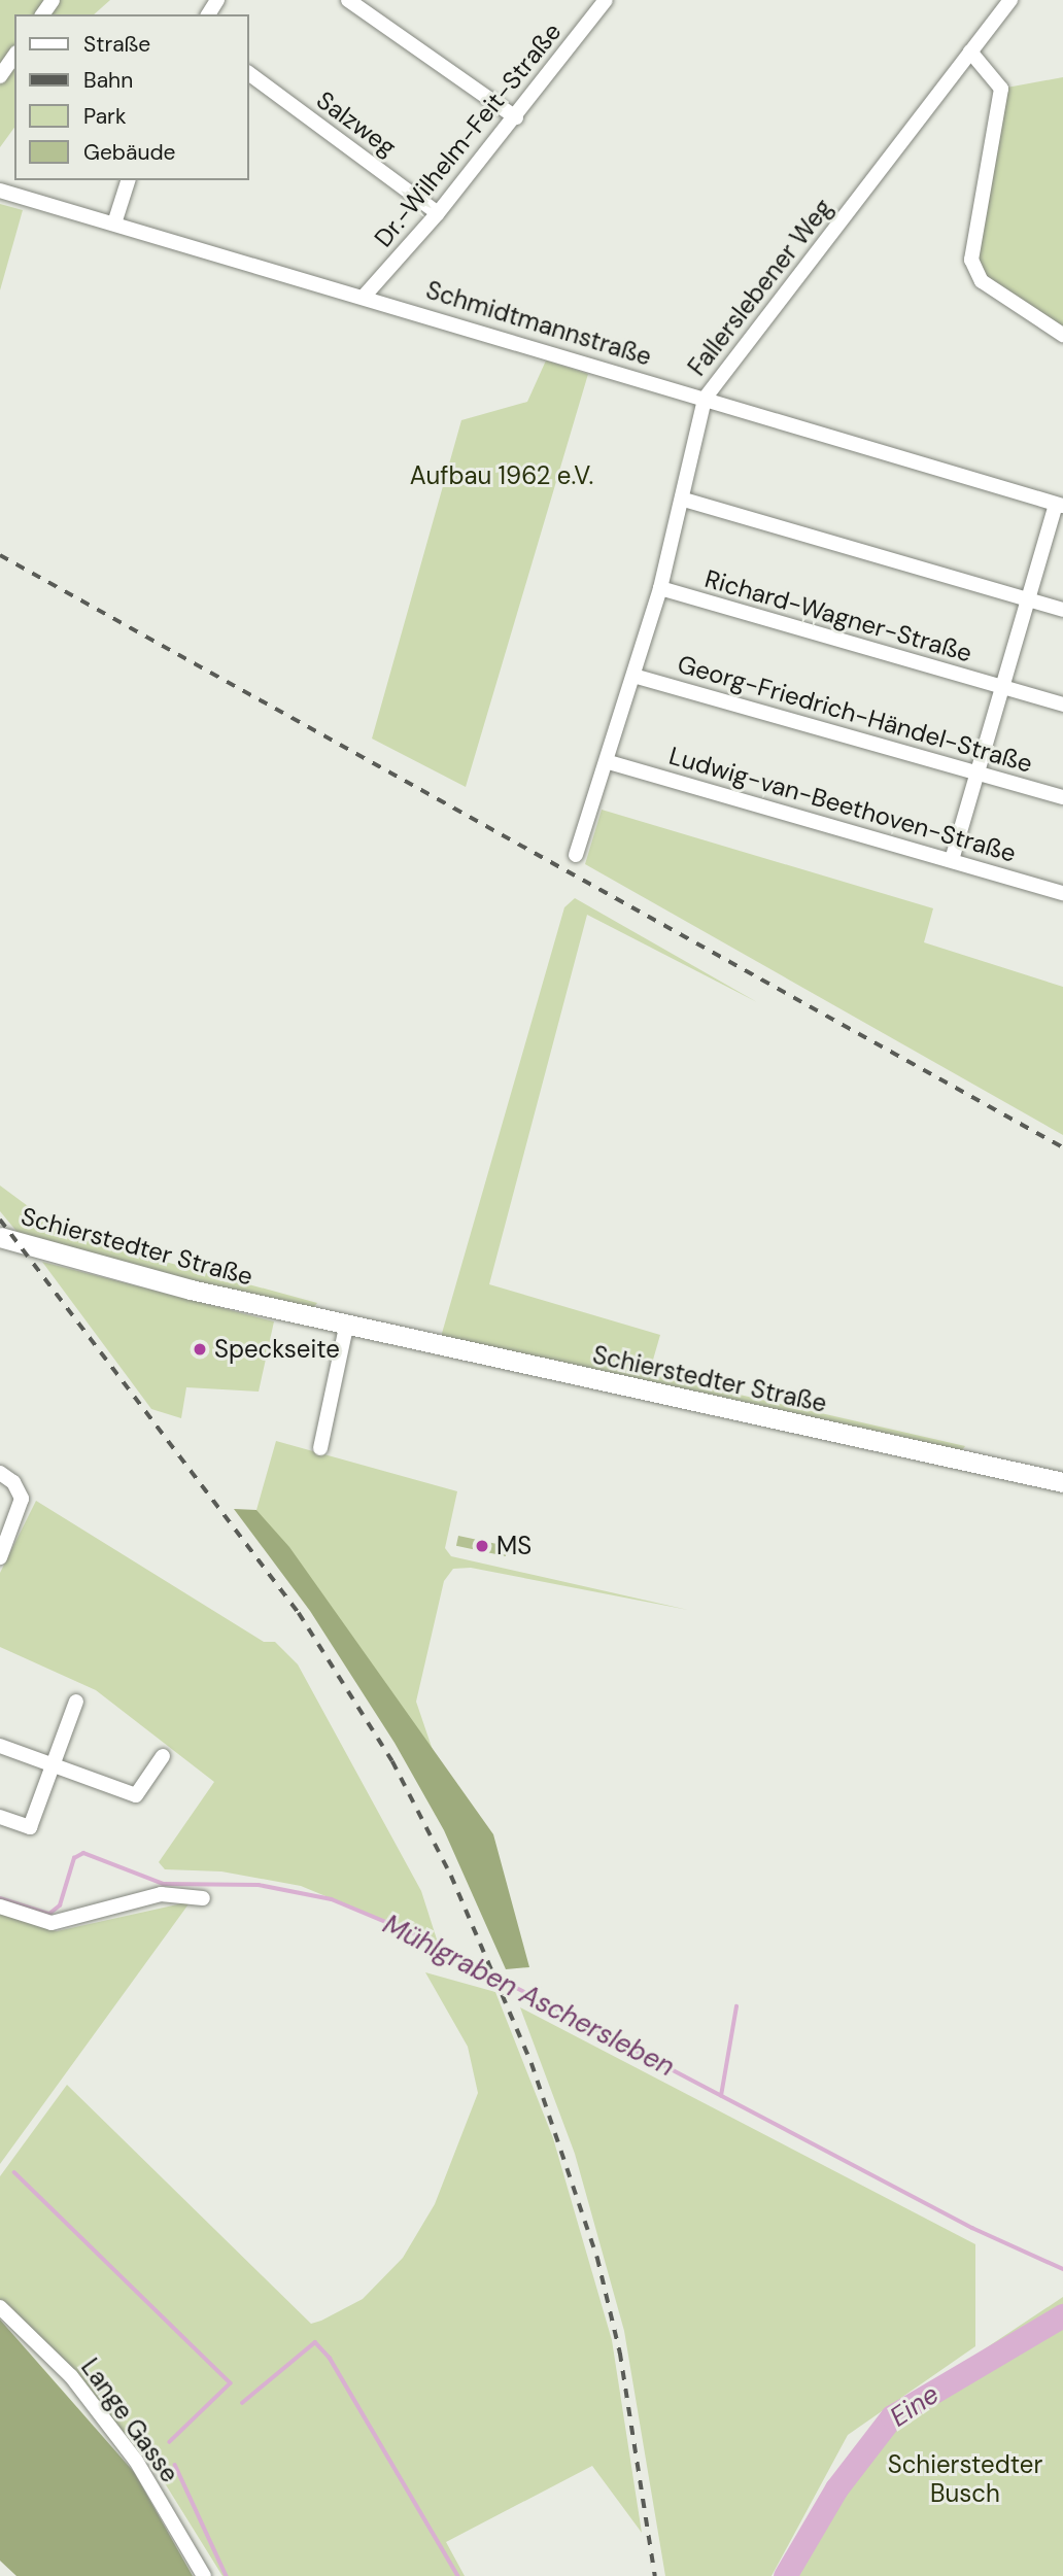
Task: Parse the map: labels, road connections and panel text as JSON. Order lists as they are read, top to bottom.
{
  "streets": {
    "street": [
      "Salzweg",
      "Dr.-Wilhelm-Feit-Straße",
      "Fallerslebener Weg",
      "Schmidtmannstraße",
      "Richard-Wagner-Straße",
      "Georg-Friedrich-Händel-Straße",
      "Ludwig-van-Beethoven-Straße",
      "Schierstedter Straße",
      "Lange Gasse"
    ]
  },
  "crossings": [
    ["Salzweg", "Dr.-Wilhelm-Feit-Straße"],
    ["Dr.-Wilhelm-Feit-Straße", "Schmidtmannstraße"],
    ["Fallerslebener Weg", "Schmidtmannstraße"],
    ["Fallerslebener Weg", "Richard-Wagner-Straße"],
    ["Fallerslebener Weg", "Georg-Friedrich-Händel-Straße"],
    ["Fallerslebener Weg", "Ludwig-van-Beethoven-Straße"]
  ],
  "water": ["Mühlgraben Aschersleben", "Eine"],
  "parks": ["Aufbau 1962 e.V.", "Schierstedter Busch"],
  "places": ["Speckseite", "MS"],
  "legend": [
    "Straße",
    "Bahn",
    "Park",
    "Gebäude"
  ]
}
